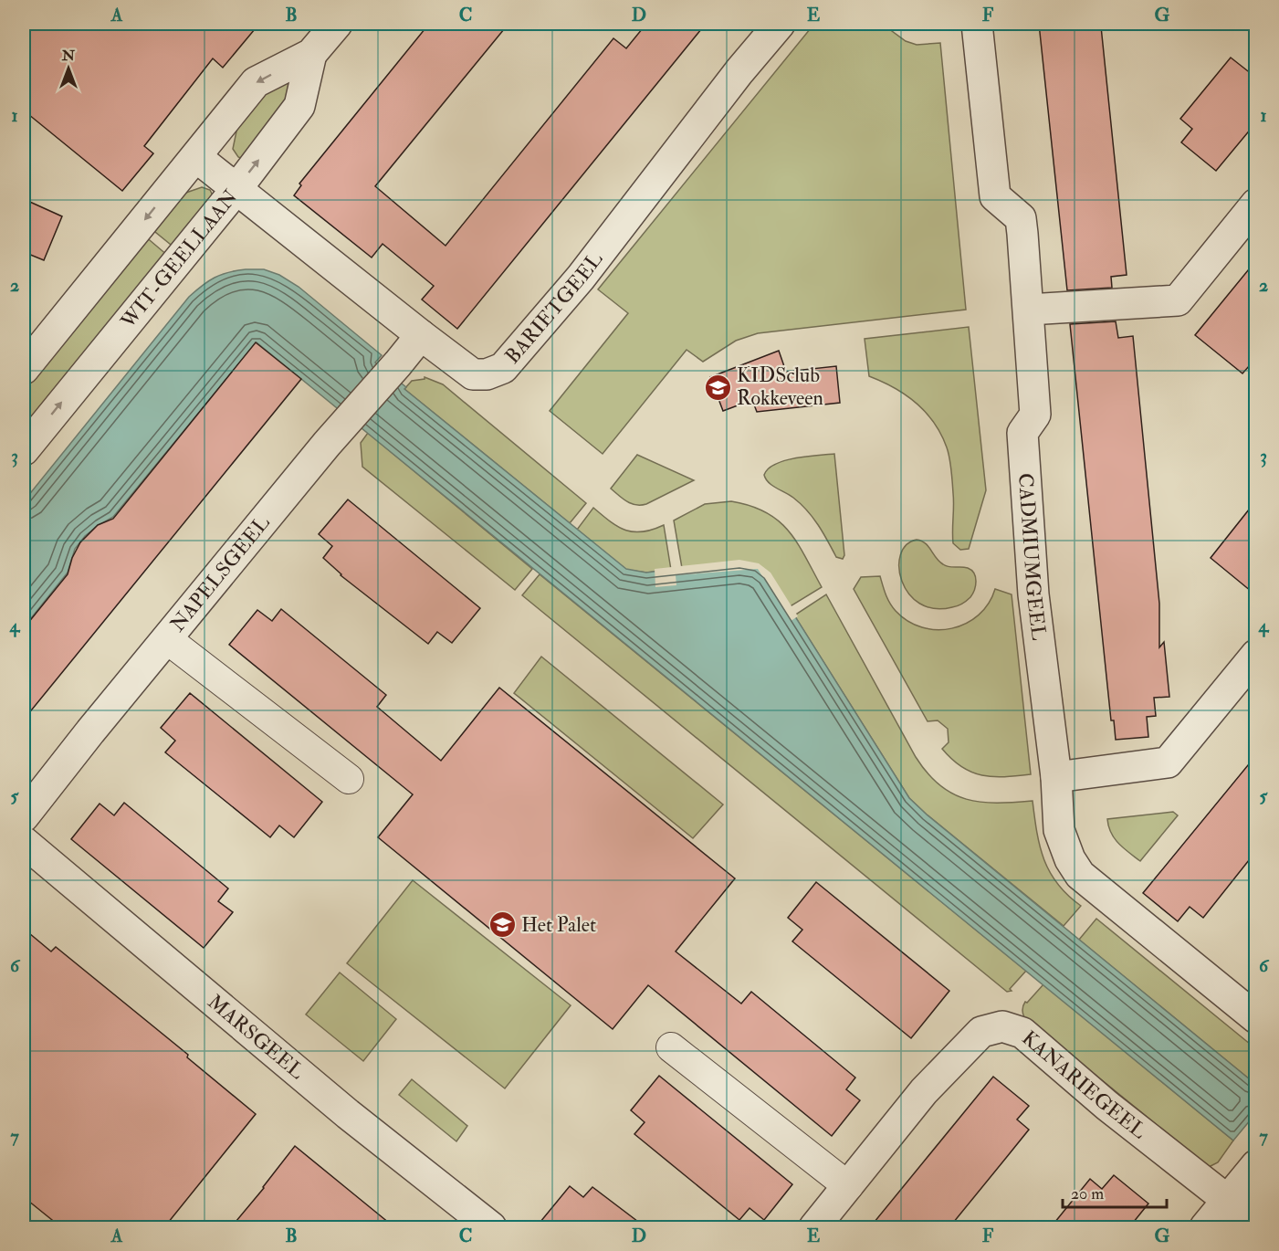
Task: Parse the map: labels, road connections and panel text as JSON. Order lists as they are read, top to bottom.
{
  "streets": {
    "street": [
      "WIT-GEELLAAN",
      "BARIETGEEL",
      "CADMIUMGEEL",
      "NAPELSGEEL",
      "MARSGEEL",
      "KANARIEGEEL"
    ]
  },
  "crossings": [
    ["WIT-GEELLAAN", "BARIETGEEL"],
    ["BARIETGEEL", "NAPELSGEEL"]
  ],
  "places": {
    "school or university": ["KIDSclub Rokkeveen", "Het Palet"]
  },
  "scale_bar": "20 m",
  "north": "top",
  "grid": {
    "columns": [
      "A",
      "B",
      "C",
      "D",
      "E",
      "F",
      "G"
    ],
    "rows": [
      "1",
      "2",
      "3",
      "4",
      "5",
      "6",
      "7"
    ]
  }
}
